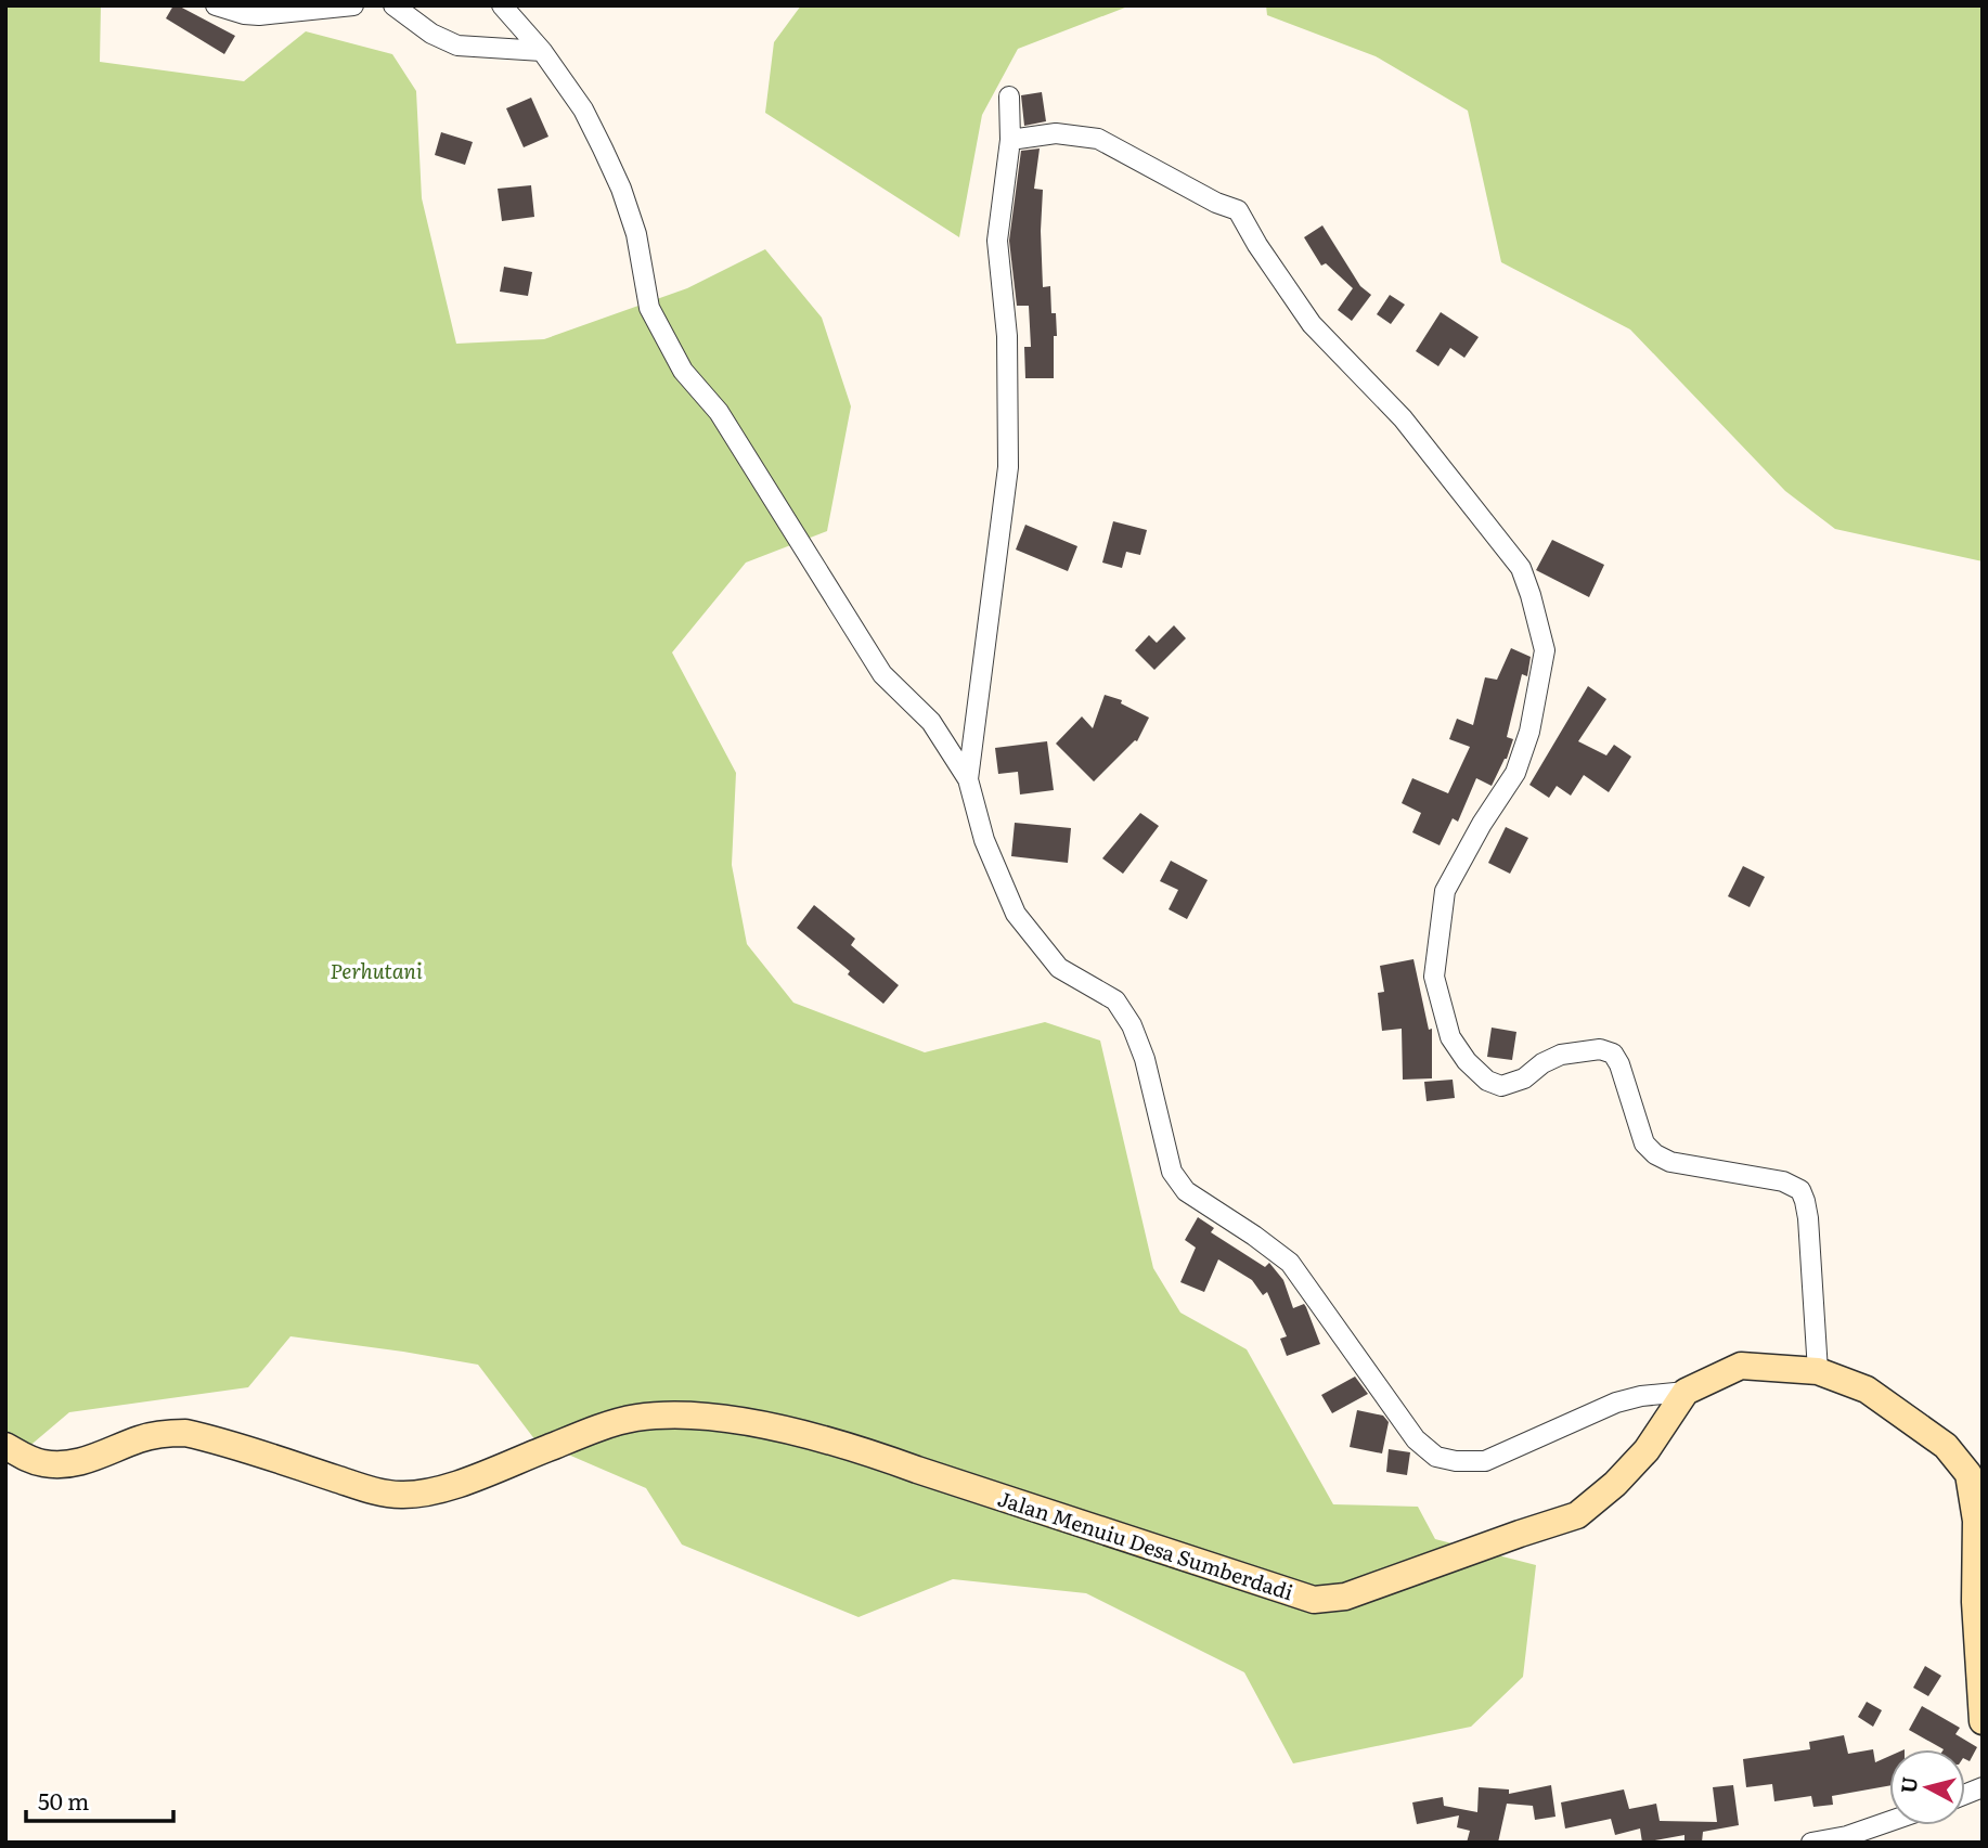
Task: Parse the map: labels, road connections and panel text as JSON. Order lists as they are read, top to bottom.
{
  "streets": {
    "street": ["Jalan Menuiu Desa Sumberdadi"]
  },
  "parks": ["Perhutani"],
  "scale_bar": "50 m",
  "north": "left"
}
